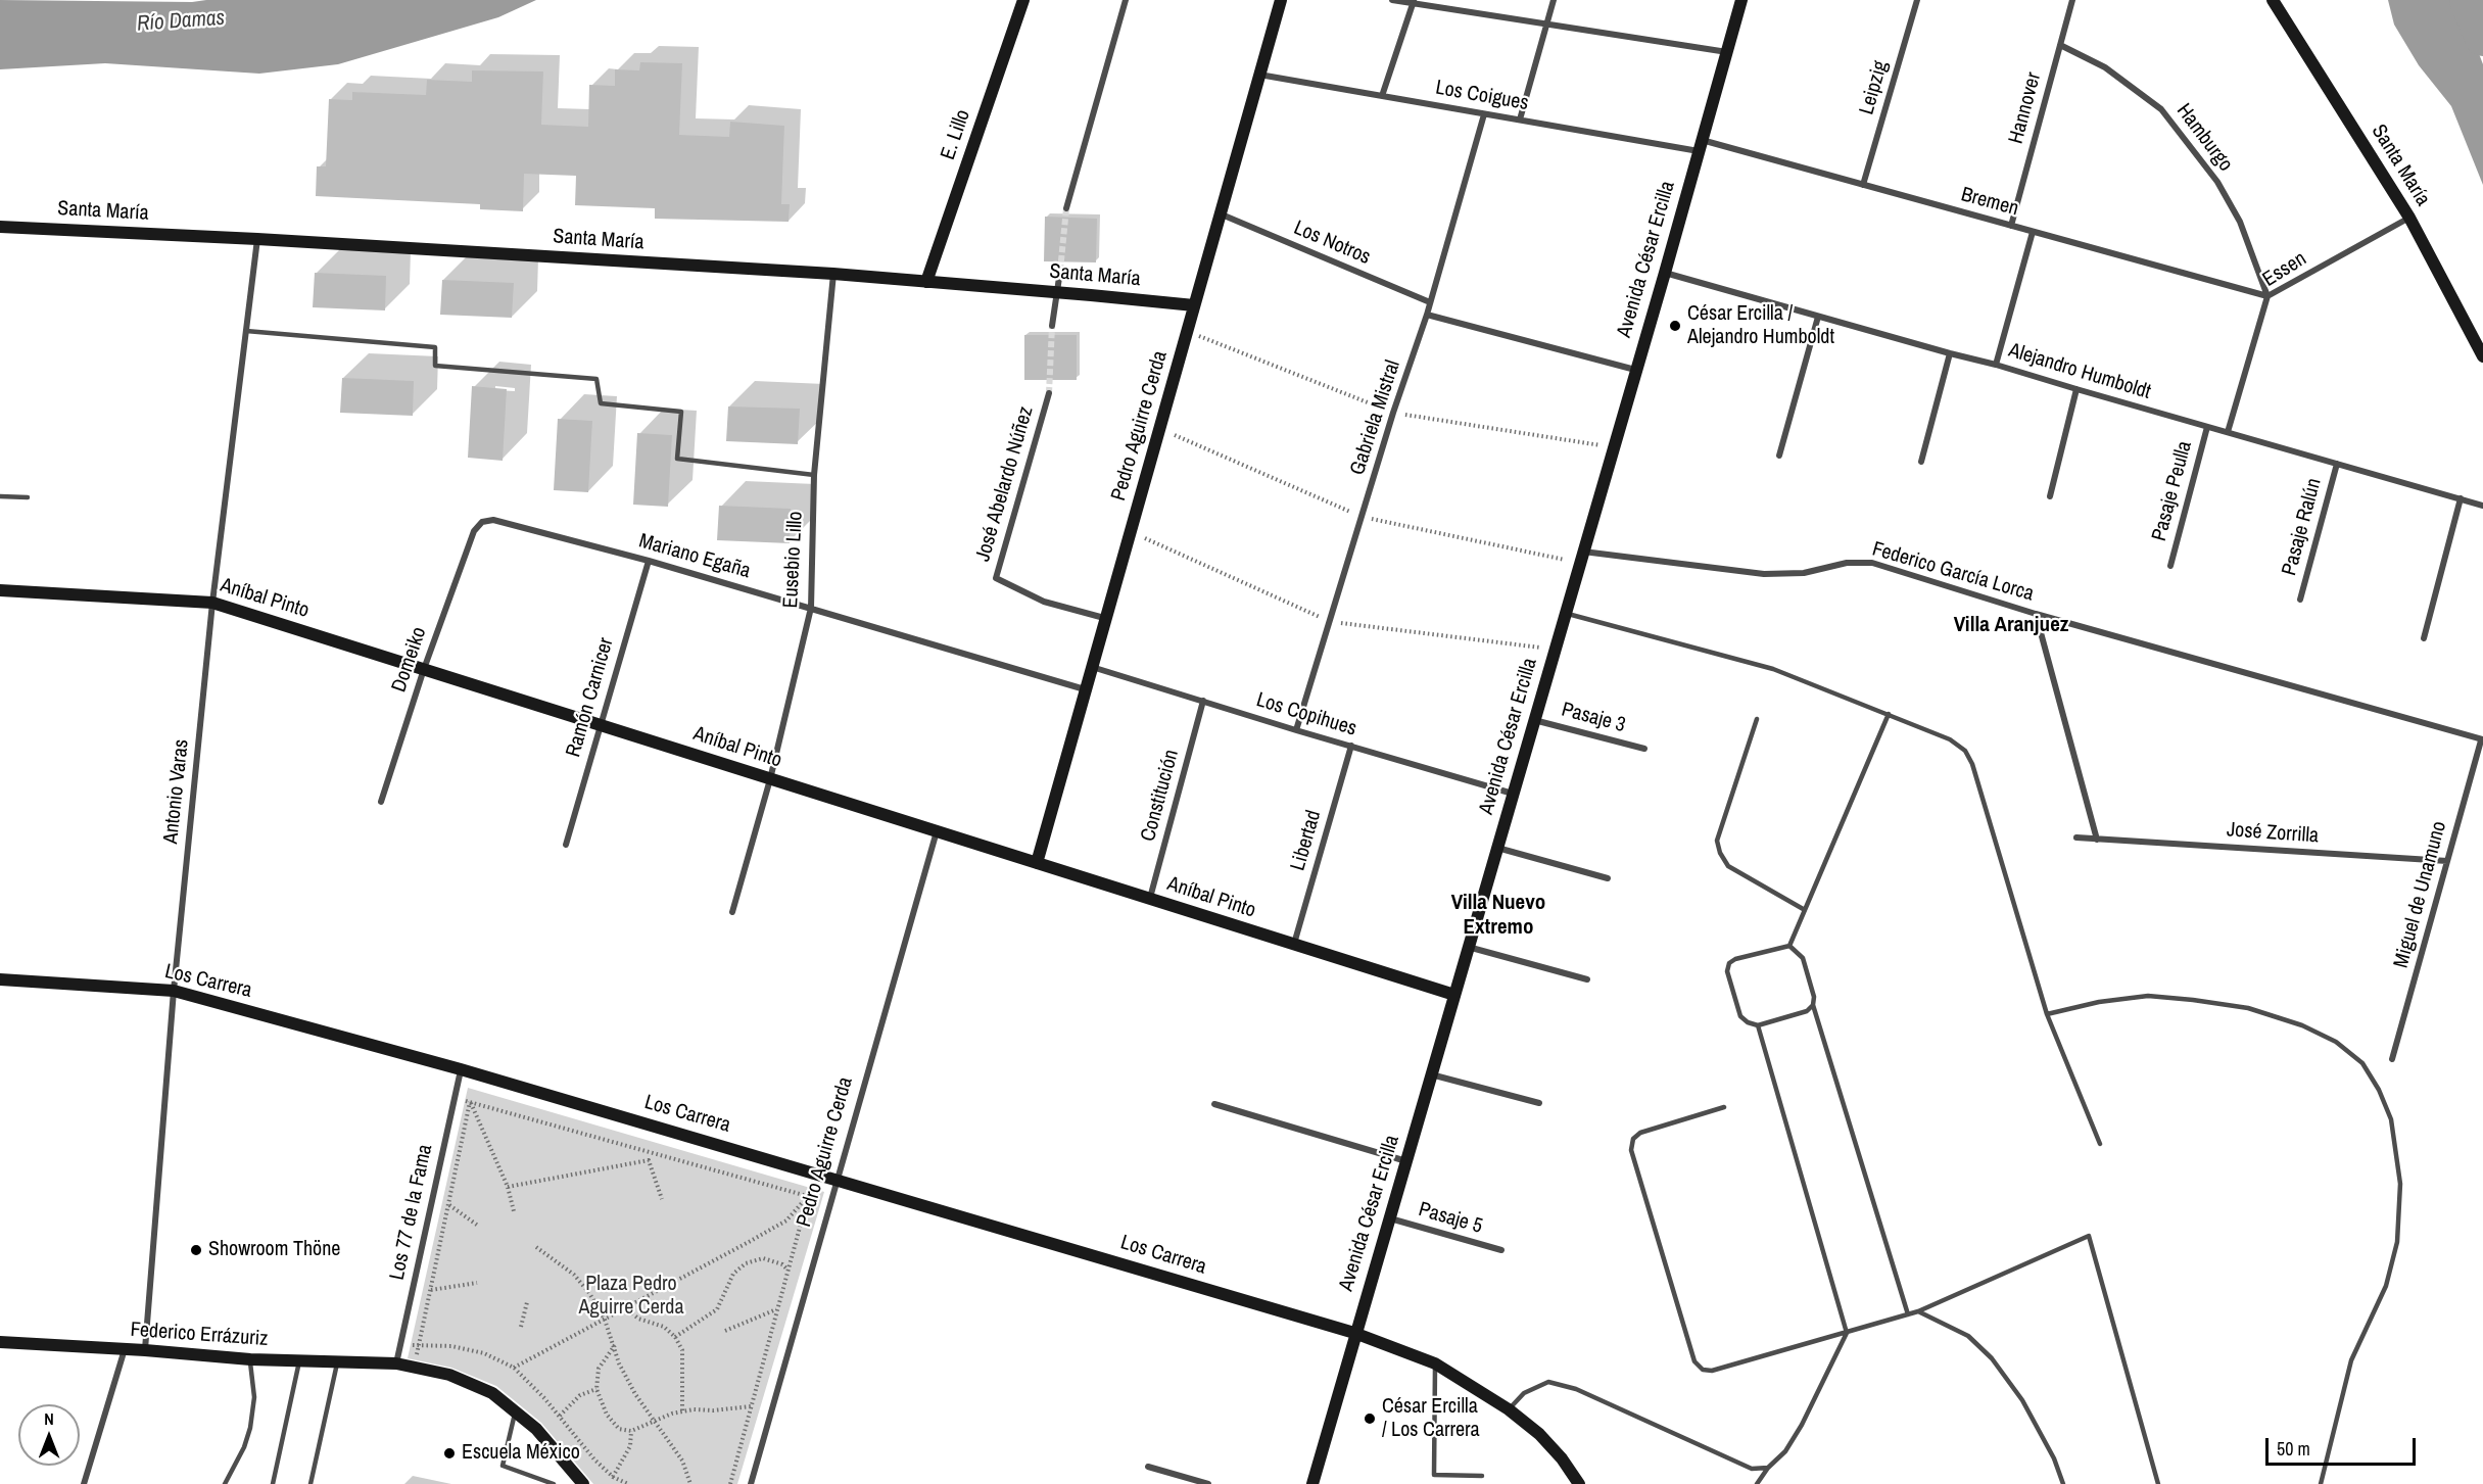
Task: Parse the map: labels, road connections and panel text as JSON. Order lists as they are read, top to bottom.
{
  "streets": {
    "street": [
      "Leipzig",
      "Los Coigues",
      "Hannover",
      "E. Lillo",
      "Hamburgo",
      "Santa María",
      "Bremen",
      "Los Notros",
      "Avenida César Ercilla",
      "Essen",
      "Alejandro Humboldt",
      "Gabriela Mistral",
      "Pedro Aguirre Cerda",
      "José Abelardo Núñez",
      "Pasaje Peulla",
      "Pasaje Ralún",
      "Mariano Egaña",
      "Eusebio Lillo",
      "Federico García Lorca",
      "Aníbal Pinto",
      "Domeiko",
      "Ramón Carnicer",
      "Los Copihues",
      "Pasaje 3",
      "Antonio Varas",
      "Constitución",
      "José Zorrilla",
      "Libertad",
      "Miguel de Unamuno",
      "Los Carrera",
      "Los 77 de la Fama",
      "Pasaje 5",
      "Federico Errázuriz"
    ]
  },
  "crossings": [
    ["Leipzig", "Bremen"],
    ["Los Coigues", "Bremen"],
    ["Los Coigues", "Avenida César Ercilla"],
    ["Los Coigues", "Gabriela Mistral"],
    ["Los Coigues", "Pedro Aguirre Cerda"],
    ["Hannover", "Hamburgo"],
    ["Hannover", "Bremen"],
    ["E. Lillo", "Santa María"],
    ["Hamburgo", "Bremen"],
    ["Hamburgo", "Essen"],
    ["Santa María", "Essen"],
    ["Santa María", "Pedro Aguirre Cerda"],
    ["Santa María", "Eusebio Lillo"],
    ["Santa María", "Antonio Varas"],
    ["Bremen", "Avenida César Ercilla"],
    ["Bremen", "Essen"],
    ["Los Notros", "Gabriela Mistral"],
    ["Los Notros", "Pedro Aguirre Cerda"],
    ["Avenida César Ercilla", "Alejandro Humboldt"],
    ["Avenida César Ercilla", "Federico García Lorca"],
    ["Avenida César Ercilla", "Aníbal Pinto"],
    ["Avenida César Ercilla", "Los Copihues"],
    ["Avenida César Ercilla", "Pasaje 3"],
    ["Avenida César Ercilla", "Los Carrera"],
    ["Avenida César Ercilla", "Pasaje 5"],
    ["Essen", "Alejandro Humboldt"],
    ["Alejandro Humboldt", "Pasaje Peulla"],
    ["Alejandro Humboldt", "Pasaje Ralún"],
    ["Gabriela Mistral", "Los Copihues"],
    ["Pedro Aguirre Cerda", "José Abelardo Núñez"],
    ["Pedro Aguirre Cerda", "Mariano Egaña"],
    ["Pedro Aguirre Cerda", "Aníbal Pinto"],
    ["Pedro Aguirre Cerda", "Los Copihues"],
    ["Pedro Aguirre Cerda", "Los Carrera"],
    ["Mariano Egaña", "Eusebio Lillo"],
    ["Mariano Egaña", "Domeiko"],
    ["Mariano Egaña", "Ramón Carnicer"],
    ["Eusebio Lillo", "Aníbal Pinto"],
    ["Federico García Lorca", "Miguel de Unamuno"],
    ["Aníbal Pinto", "Domeiko"],
    ["Aníbal Pinto", "Ramón Carnicer"],
    ["Aníbal Pinto", "Antonio Varas"],
    ["Aníbal Pinto", "Constitución"],
    ["Aníbal Pinto", "Libertad"],
    ["Los Copihues", "Constitución"],
    ["Los Copihues", "Libertad"],
    ["Antonio Varas", "Los Carrera"],
    ["Antonio Varas", "Federico Errázuriz"],
    ["José Zorrilla", "Miguel de Unamuno"],
    ["Los Carrera", "Los 77 de la Fama"],
    ["Los 77 de la Fama", "Federico Errázuriz"]
  ],
  "districts": ["Villa Aranjuez", "Villa Nuevo Extremo"],
  "water": ["Río Damas"],
  "parks": ["Plaza Pedro Aguirre Cerda"],
  "places": [
    "César Ercilla / Alejandro Humboldt",
    "Showroom Thöne",
    "César Ercilla / Los Carrera",
    "Escuela México"
  ],
  "scale_bar": "50 m",
  "north": "top"
}
